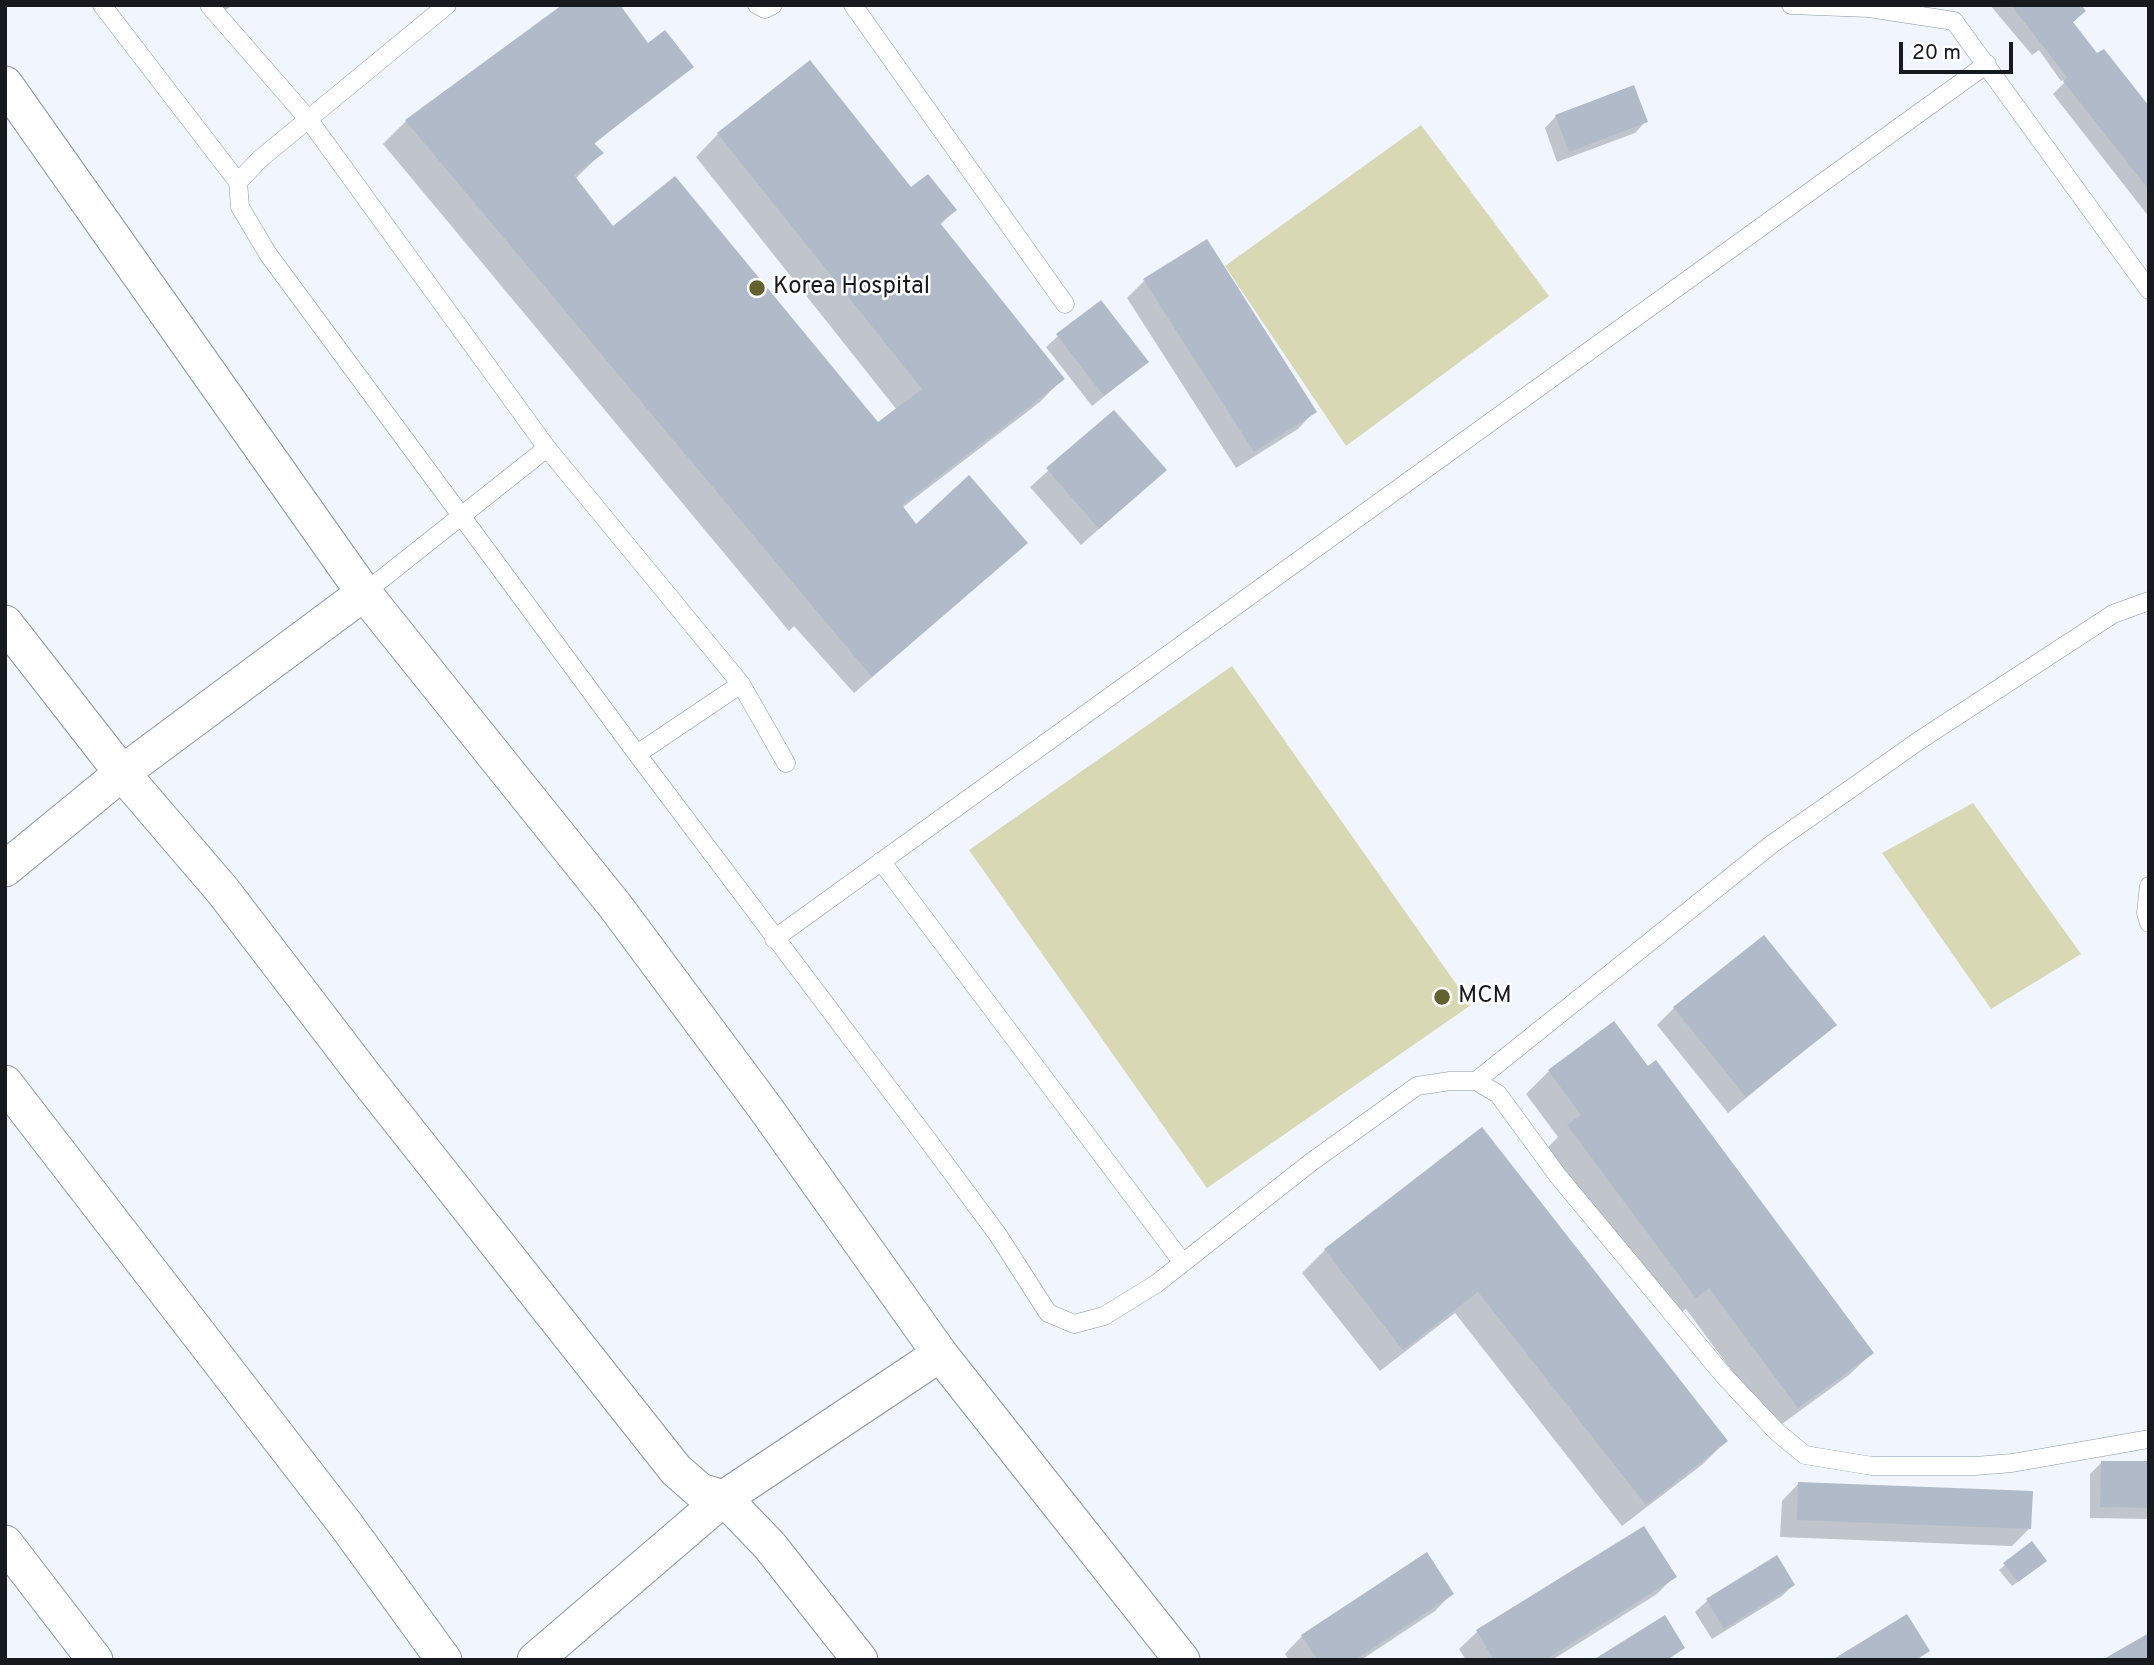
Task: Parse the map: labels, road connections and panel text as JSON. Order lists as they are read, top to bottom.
{
  "places": ["Korea Hospital", "MCM"],
  "scale_bar": "20 m"
}
